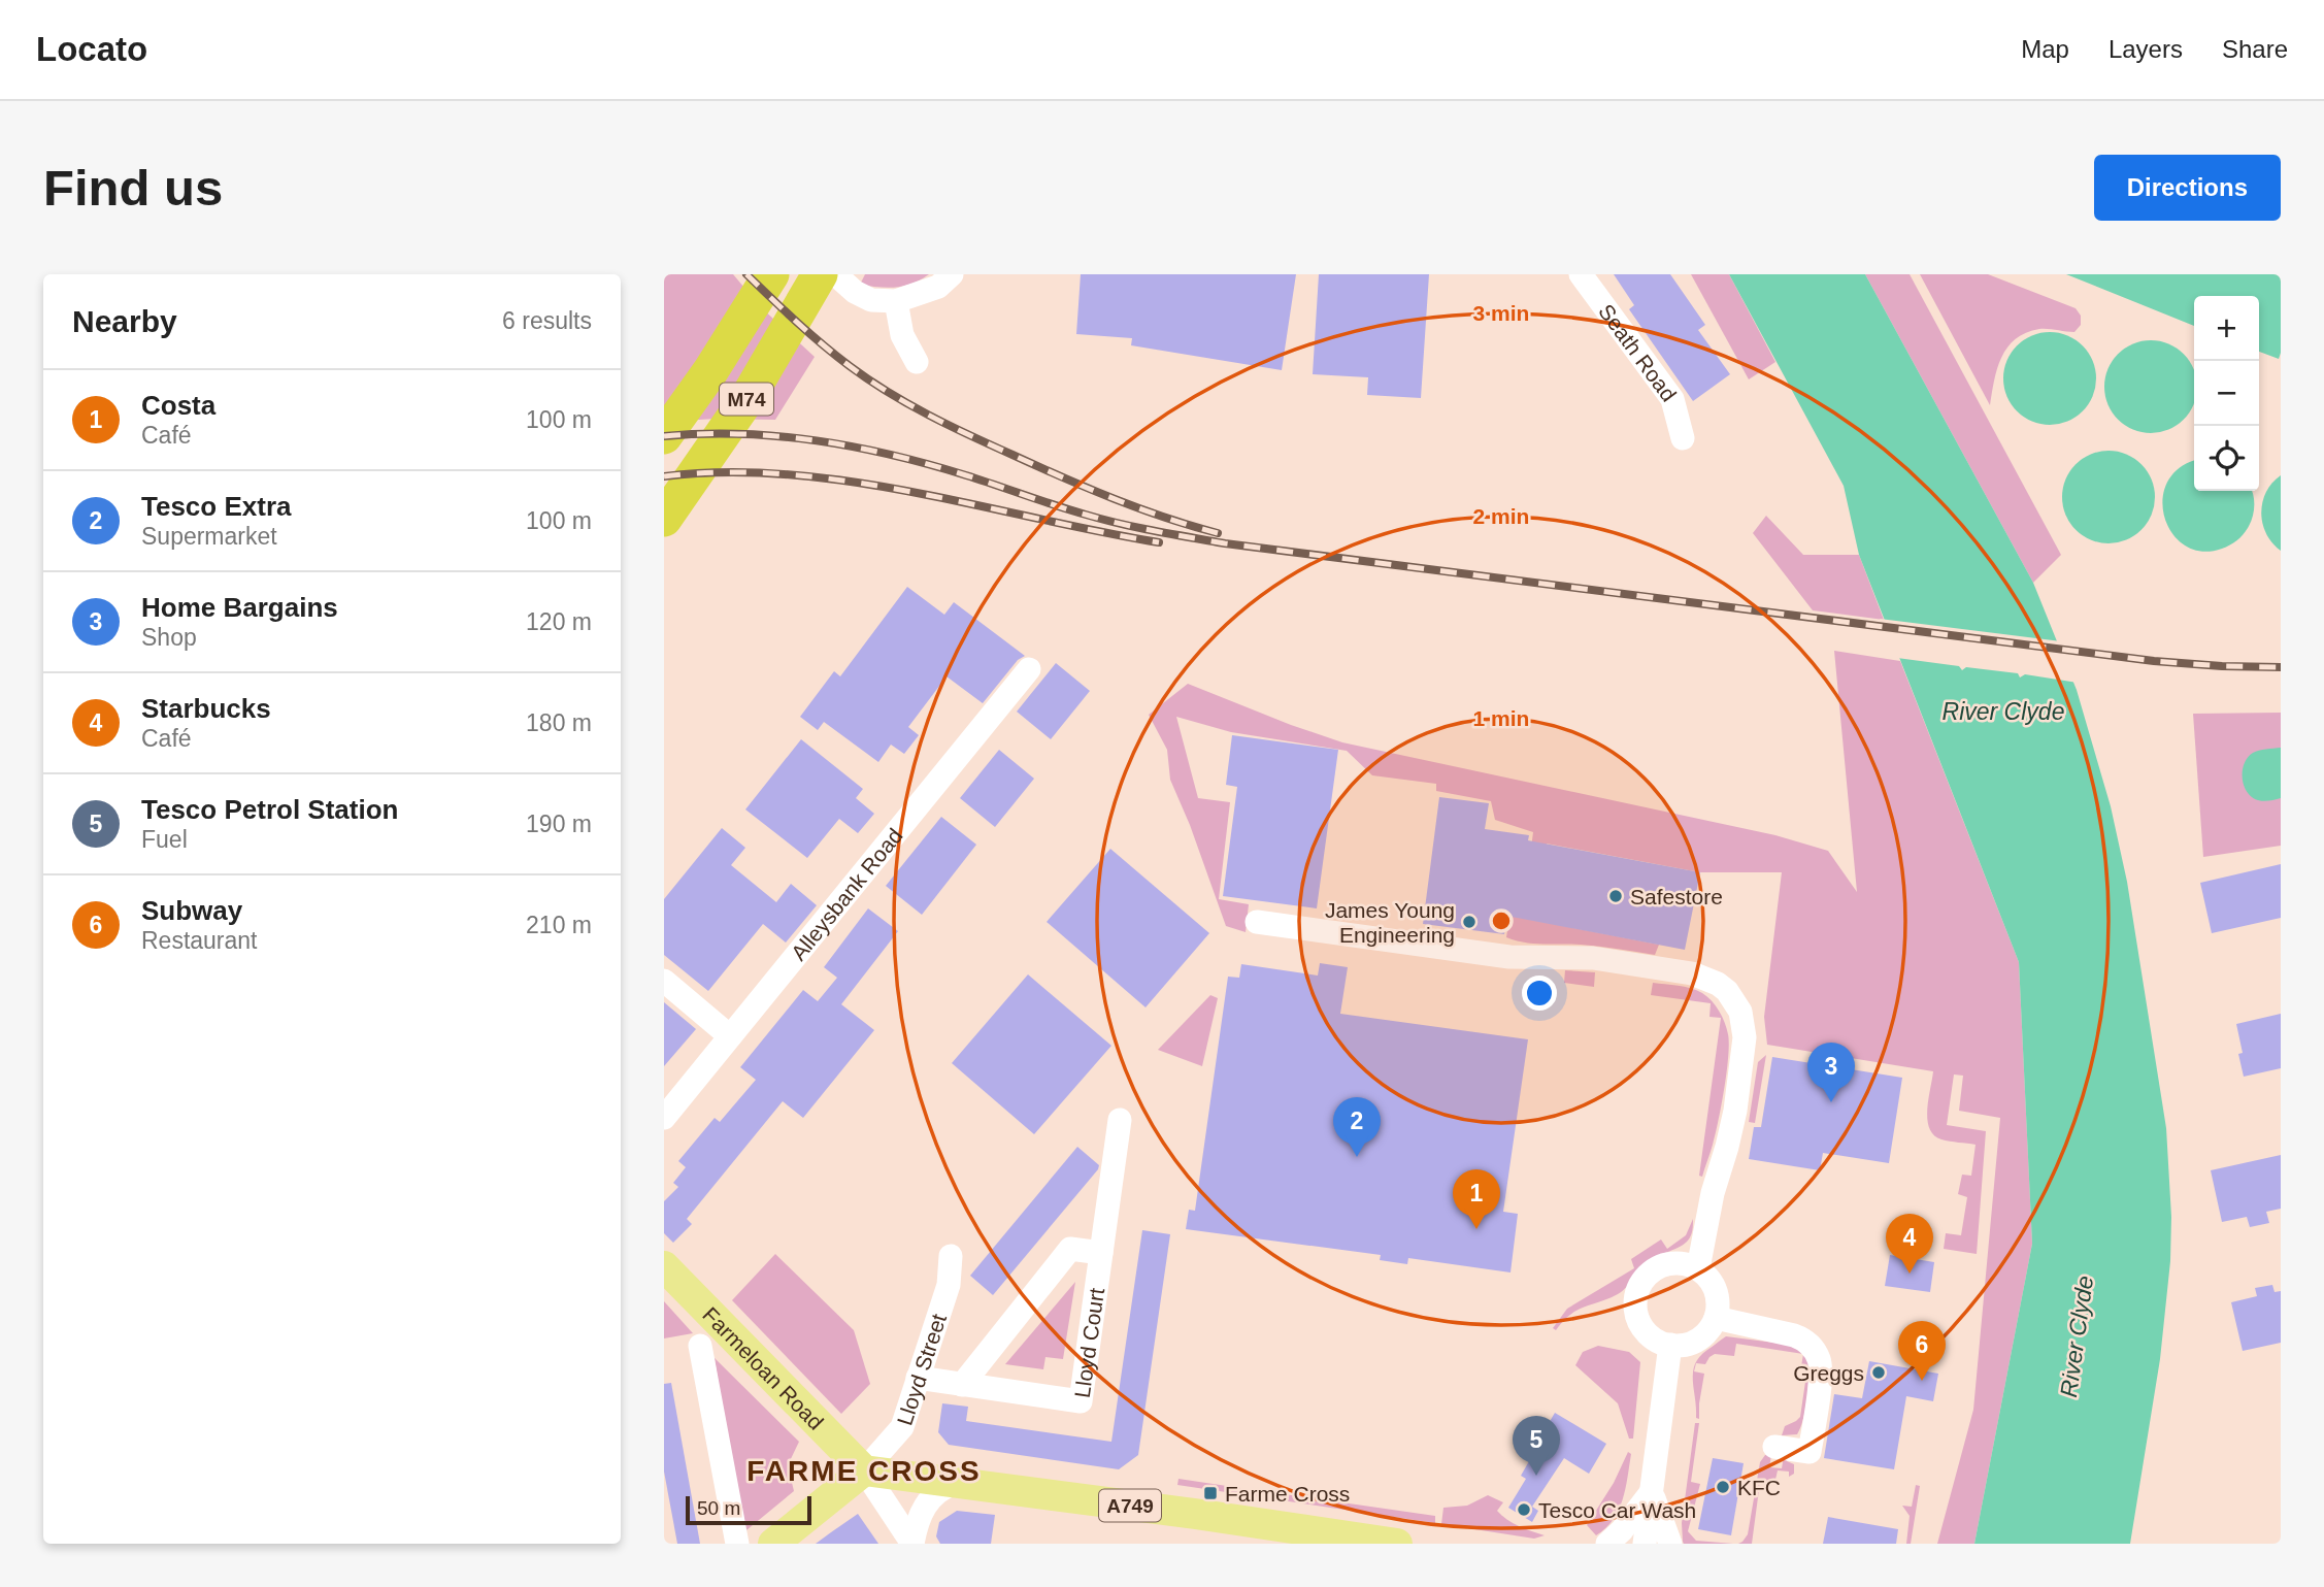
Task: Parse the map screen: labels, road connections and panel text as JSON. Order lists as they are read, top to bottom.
{
  "streets": {
    "highway": ["M74"],
    "main road": ["Farmeloan Road", "A749"],
    "street": [
      "Seath Road",
      "Alleysbank Road",
      "Lloyd Court",
      "Lloyd Street"
    ]
  },
  "crossings": [
    ["Lloyd Court", "Lloyd Street"],
    ["Farmeloan Road", "Lloyd Street"],
    ["Farmeloan Road", "A749"],
    ["Lloyd Street", "A749"]
  ],
  "districts": ["FARME CROSS"],
  "water": ["River Clyde"],
  "places": {
    "other": [
      "Safestore",
      "James Young Engineering",
      "Greggs",
      "KFC",
      "Tesco Car Wash"
    ],
    "transit": ["Farme Cross"]
  },
  "scale_bar": "50 m",
  "page": {
    "header": "Locato",
    "nav": ["Map", "Layers", "Share"],
    "buttons": "Directions",
    "title": "Find us",
    "heading": ["Nearby", "6 results"],
    "map_buttons": ["+", "−"],
    "list": [
      {
        "mark": "1",
        "name": "Costa",
        "note": "Café",
        "value": "100 m"
      },
      {
        "mark": "2",
        "name": "Tesco Extra",
        "note": "Supermarket",
        "value": "100 m"
      },
      {
        "mark": "3",
        "name": "Home Bargains",
        "note": "Shop",
        "value": "120 m"
      },
      {
        "mark": "4",
        "name": "Starbucks",
        "note": "Café",
        "value": "180 m"
      },
      {
        "mark": "5",
        "name": "Tesco Petrol Station",
        "note": "Fuel",
        "value": "190 m"
      },
      {
        "mark": "6",
        "name": "Subway",
        "note": "Restaurant",
        "value": "210 m"
      }
    ],
    "pins": [
      "3",
      "2",
      "1",
      "4",
      "6",
      "5"
    ],
    "scale": "50 m"
  },
  "rings": ["3 min", "2 min", "1 min"]
}
